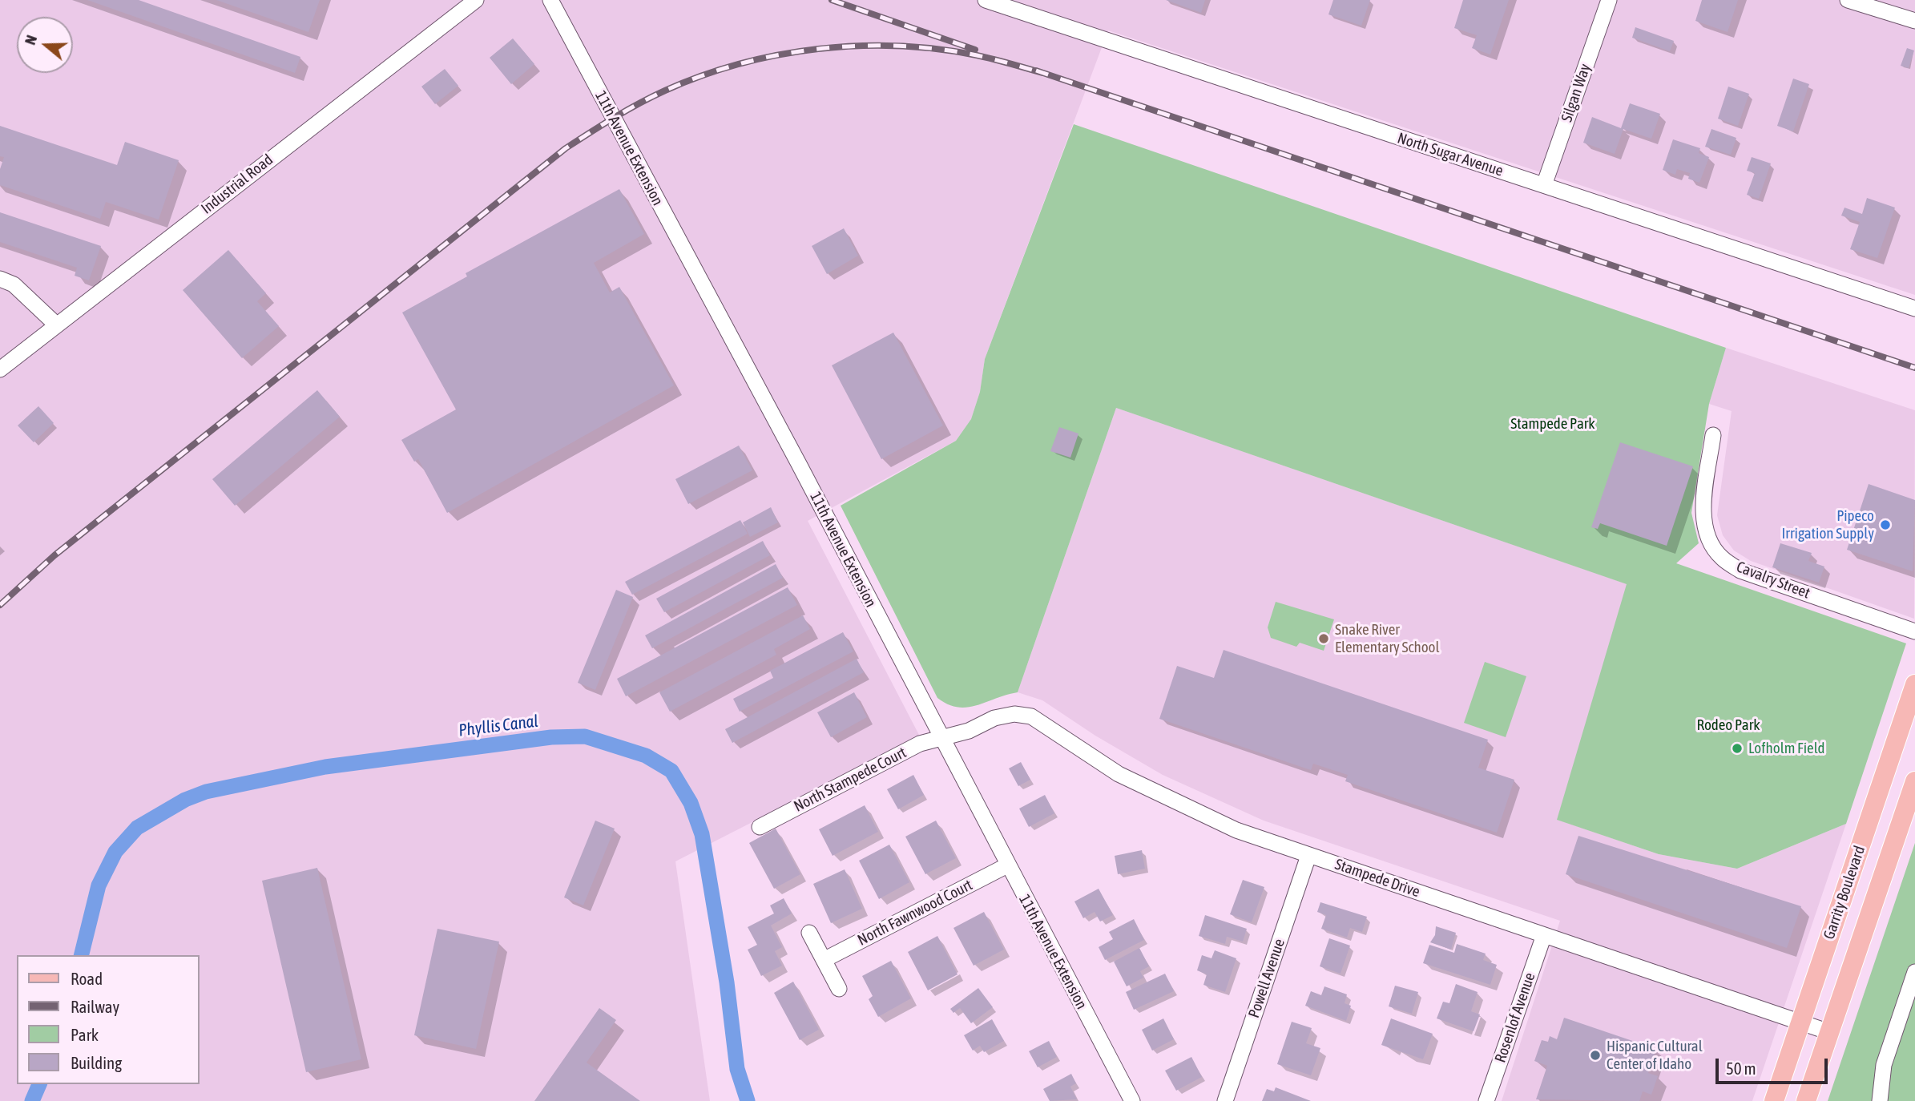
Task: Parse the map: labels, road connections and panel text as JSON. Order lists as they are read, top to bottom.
{
  "streets": {
    "main road": ["Garrity Boulevard"],
    "street": [
      "Silgan Way",
      "11th Avenue Extension",
      "North Sugar Avenue",
      "Industrial Road",
      "Cavalry Street",
      "North Stampede Court",
      "Stampede Drive",
      "North Fawnwood Court",
      "Powell Avenue",
      "Rosenlof Avenue"
    ]
  },
  "crossings": [
    ["Silgan Way", "North Sugar Avenue"],
    ["11th Avenue Extension", "North Stampede Court"],
    ["11th Avenue Extension", "Stampede Drive"],
    ["11th Avenue Extension", "North Fawnwood Court"],
    ["North Stampede Court", "Stampede Drive"],
    ["Stampede Drive", "Garrity Boulevard"],
    ["Stampede Drive", "Powell Avenue"],
    ["Stampede Drive", "Rosenlof Avenue"]
  ],
  "water": ["Phyllis Canal"],
  "parks": ["Stampede Park", "Rodeo Park"],
  "places": [
    "Pipeco Irrigation Supply",
    "Snake River Elementary School",
    "Lofholm Field",
    "Hispanic Cultural Center of Idaho"
  ],
  "legend": [
    "Road",
    "Railway",
    "Park",
    "Building"
  ],
  "scale_bar": "50 m",
  "north": "left"
}
